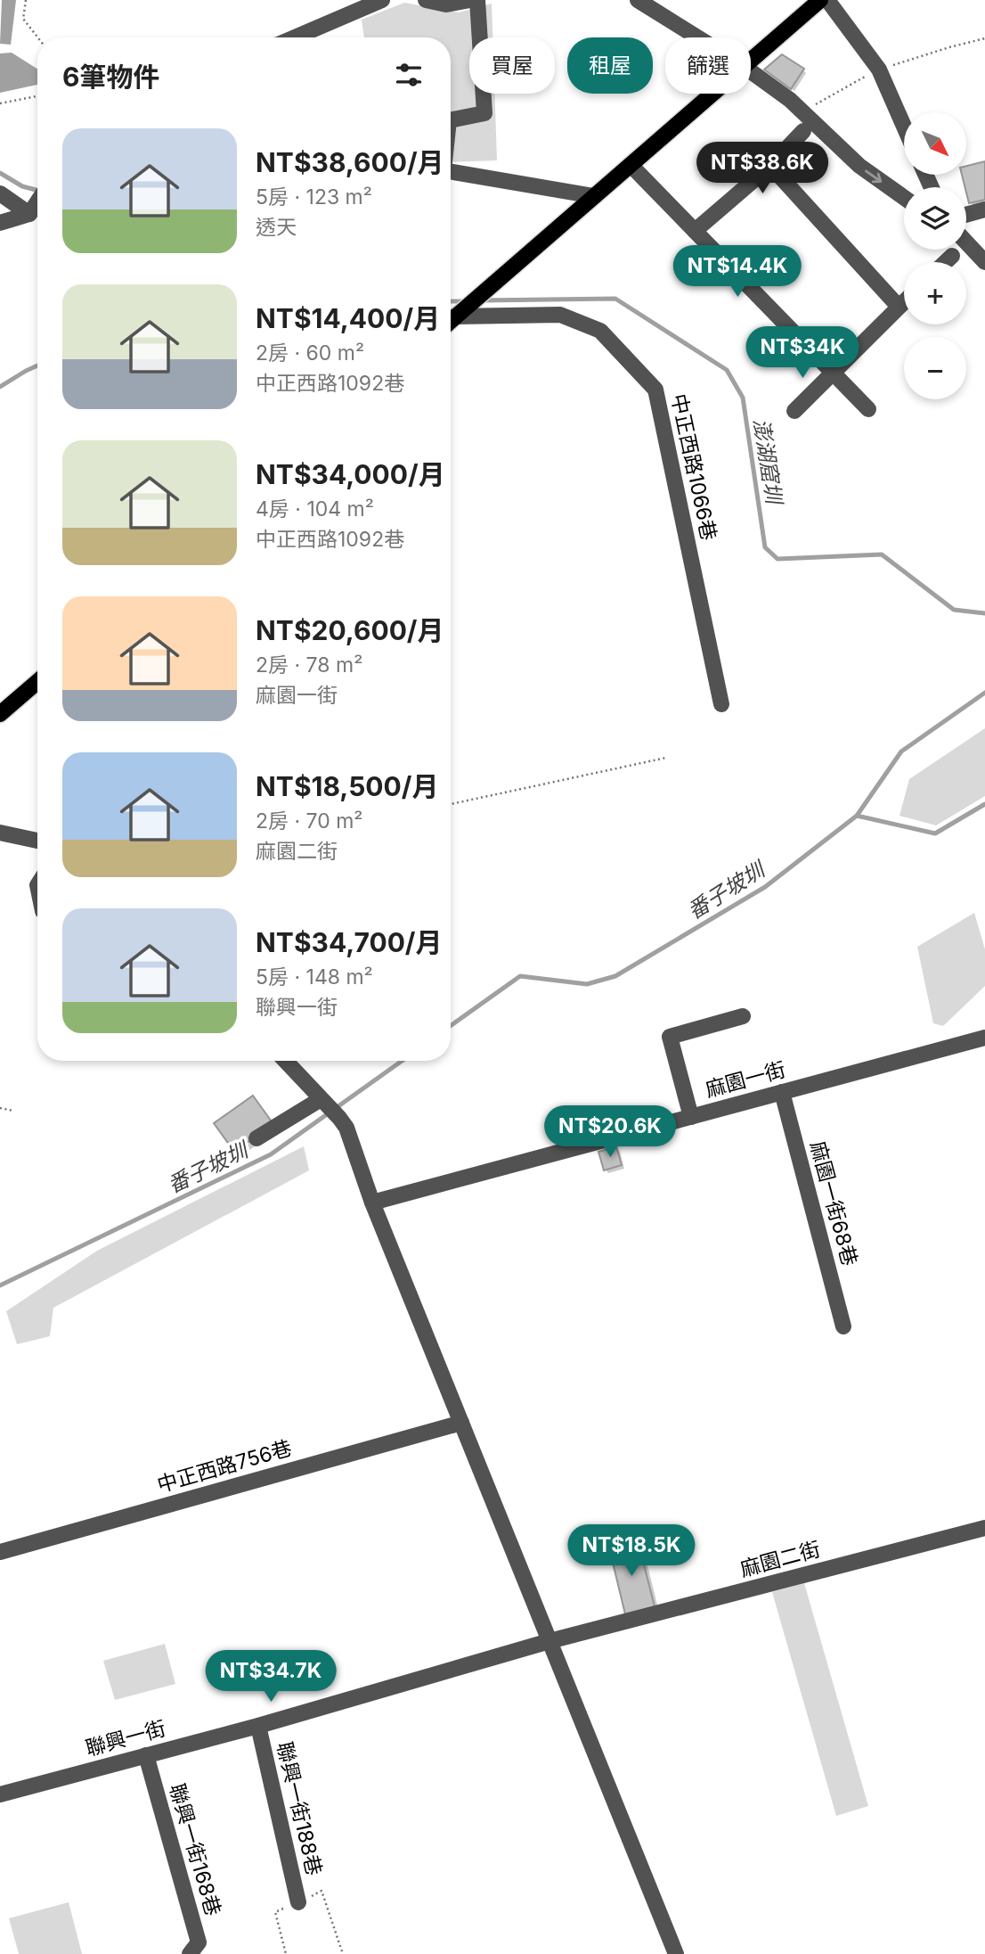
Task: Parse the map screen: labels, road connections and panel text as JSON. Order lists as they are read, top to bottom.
{
  "streets": {
    "street": [
      "中正西路1066巷",
      "麻園一街",
      "麻園一街68巷",
      "中正西路756巷",
      "麻園二街",
      "聯興一街",
      "聯興一街188巷",
      "聯興一街168巷"
    ]
  },
  "crossings": [
    ["麻園一街", "麻園一街68巷"],
    ["麻園二街", "聯興一街"],
    ["聯興一街", "聯興一街188巷"],
    ["聯興一街", "聯興一街168巷"]
  ],
  "water": ["澎湖窟圳", "番子坡圳"],
  "north": "bottom right",
  "page": {
    "chip": ["買屋", "租屋", "篩選"],
    "heading": "6筆物件",
    "map_buttons": ["+", "−"],
    "list": [
      {
        "name": "NT$38,600/月",
        "note": "5房 · 123 m² · 透天"
      },
      {
        "name": "NT$14,400/月",
        "note": "2房 · 60 m² · 中正西路1092巷"
      },
      {
        "name": "NT$34,000/月",
        "note": "4房 · 104 m² · 中正西路1092巷"
      },
      {
        "name": "NT$20,600/月",
        "note": "2房 · 78 m² · 麻園一街"
      },
      {
        "name": "NT$18,500/月",
        "note": "2房 · 70 m² · 麻園二街"
      },
      {
        "name": "NT$34,700/月",
        "note": "5房 · 148 m² · 聯興一街"
      }
    ],
    "price": [
      "NT$38.6K",
      "NT$14.4K",
      "NT$34K",
      "NT$20.6K",
      "NT$18.5K",
      "NT$34.7K"
    ]
  }
}
